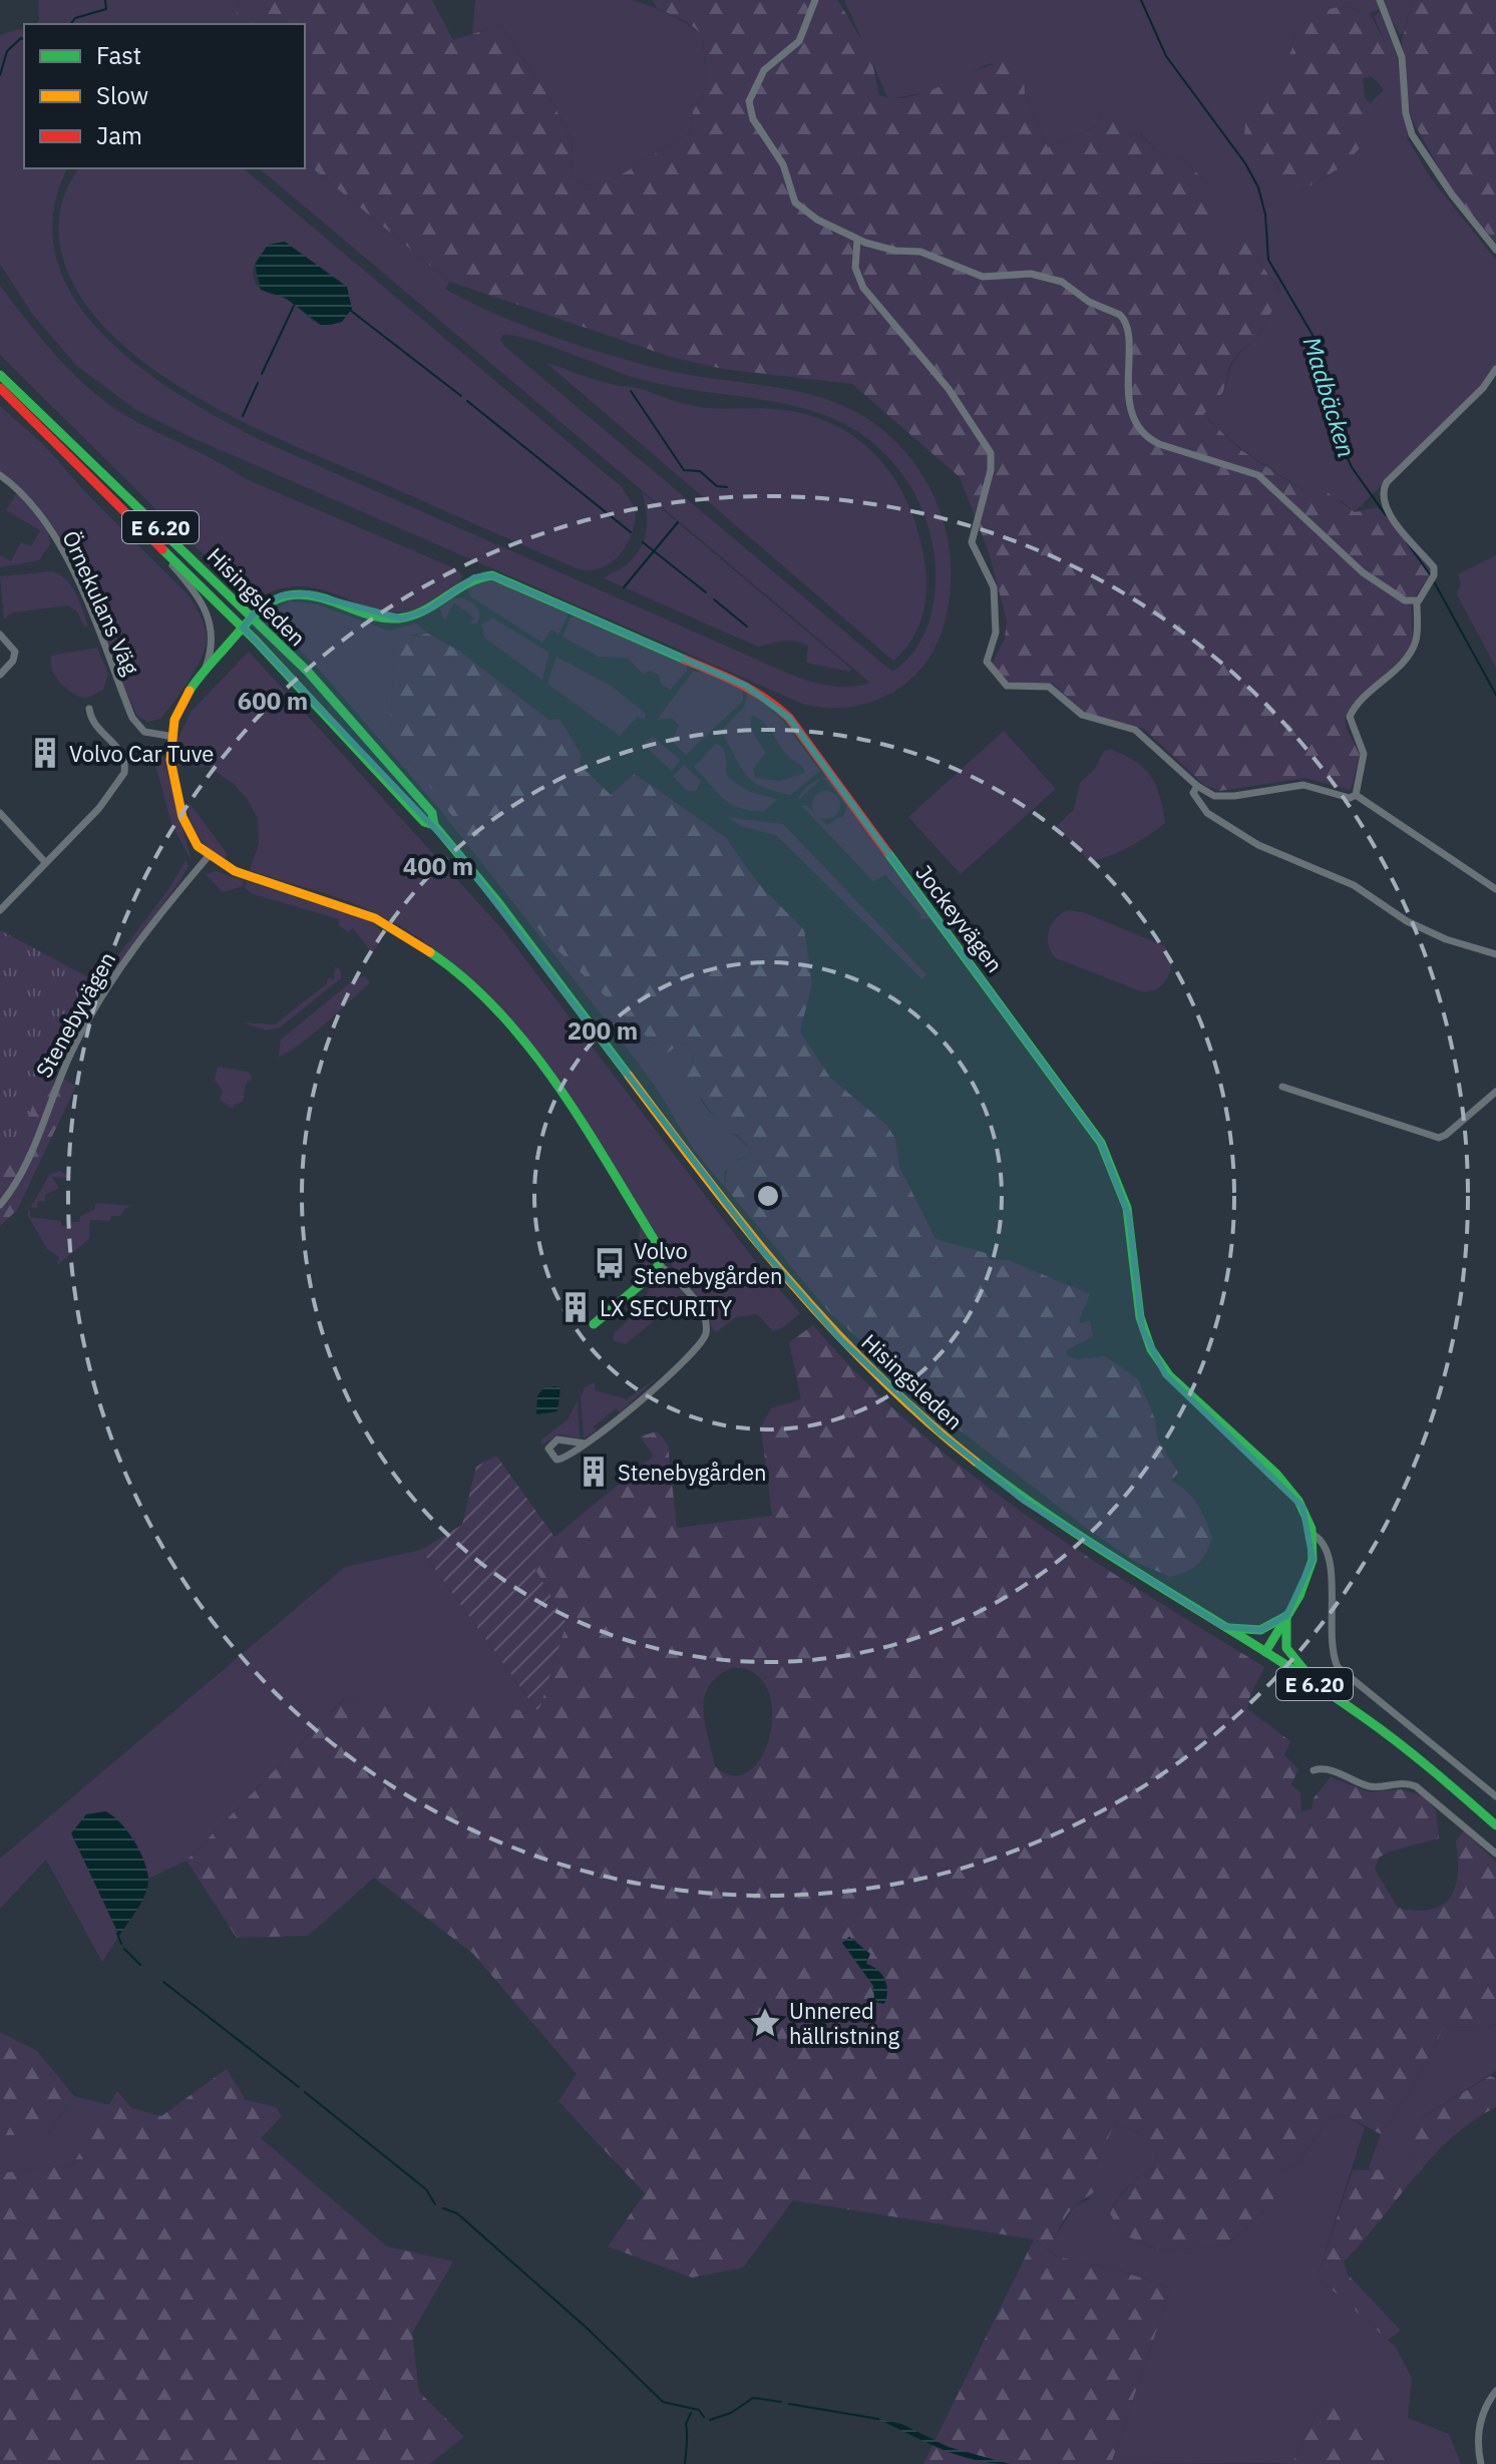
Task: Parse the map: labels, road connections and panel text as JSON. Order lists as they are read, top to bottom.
{
  "streets": {
    "main road": ["E 6.20", "Hisingsleden", "Jockeyvägen"],
    "street": ["Örnekulans Väg", "Stenebyvägen"]
  },
  "crossings": [
    ["E 6.20", "Hisingsleden"],
    ["E 6.20", "Jockeyvägen"],
    ["Hisingsleden", "Jockeyvägen"]
  ],
  "water": ["Madbäcken"],
  "places": {
    "building": ["Volvo Car Tuve", "LX SECURITY", "Stenebygården"],
    "bus stop": ["Volvo Stenebygården"],
    "place": ["Unnered hällristning"]
  },
  "legend": ["Fast", "Slow", "Jam"],
  "rings": ["600 m", "400 m", "200 m"]
}
